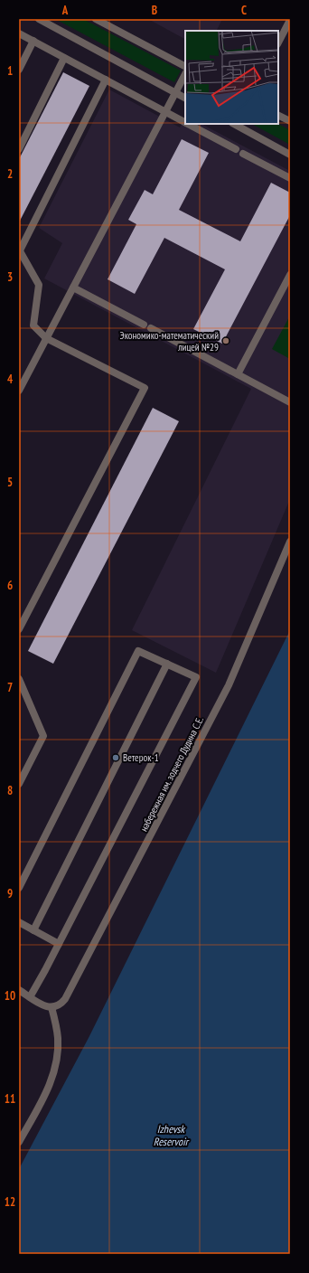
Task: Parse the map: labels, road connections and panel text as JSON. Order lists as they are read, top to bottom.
{
  "streets": {
    "street": ["набережная им. зодчего Дудина С.Е."]
  },
  "water": ["Izhevsk Reservoir"],
  "places": ["Экономико-математический лицей №29", "Ветерок-1"],
  "grid": {
    "columns": ["A", "B", "C"],
    "rows": [
      "1",
      "2",
      "3",
      "4",
      "5",
      "6",
      "7",
      "8",
      "9",
      "10",
      "11",
      "12"
    ]
  }
}
